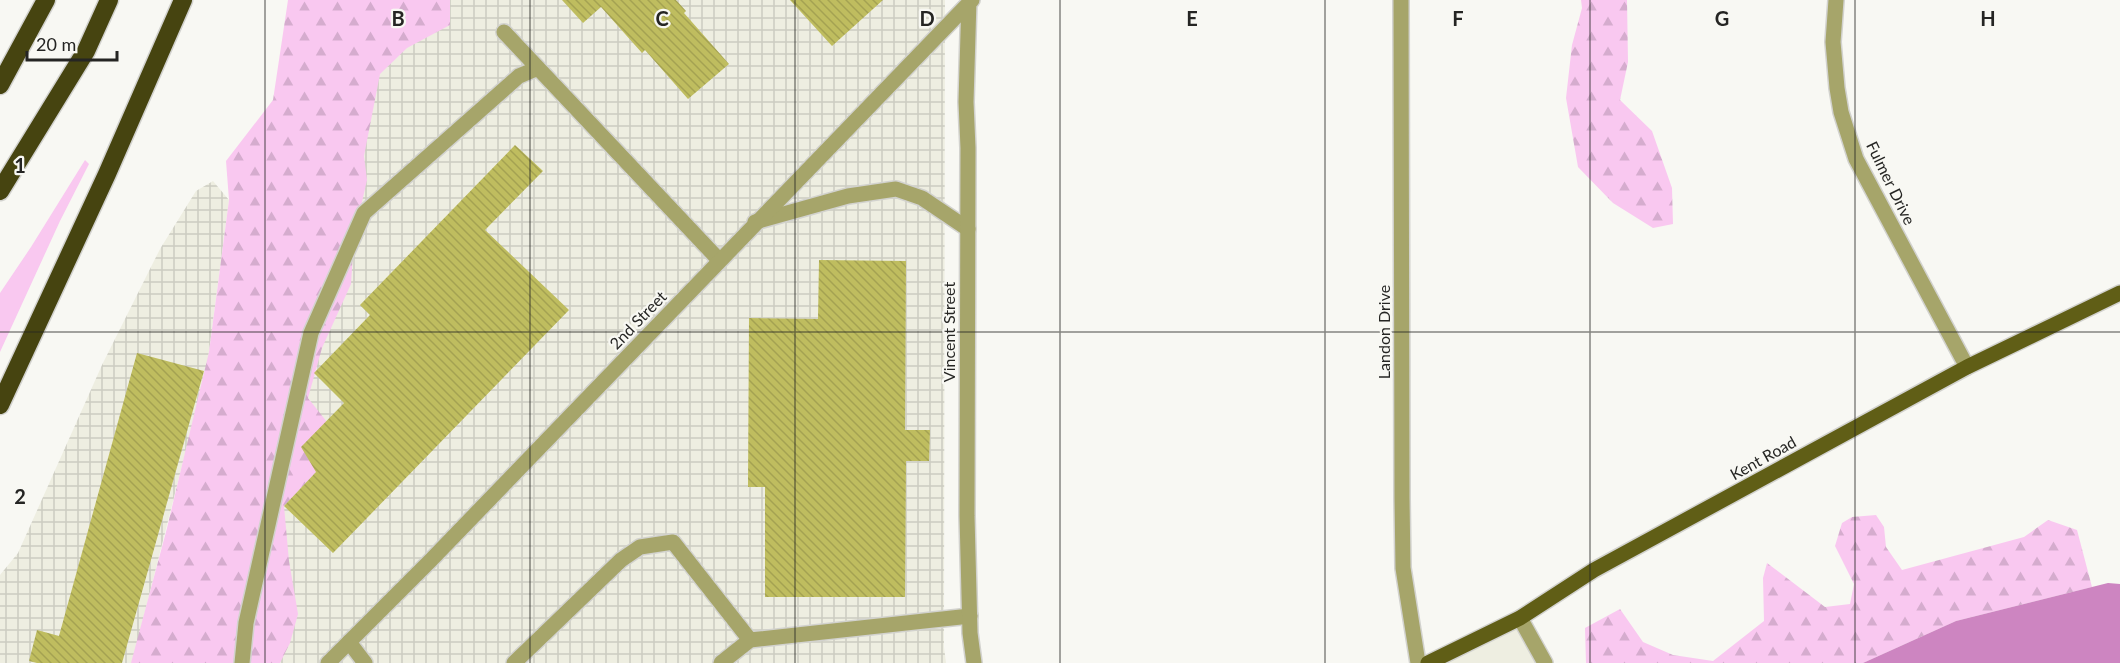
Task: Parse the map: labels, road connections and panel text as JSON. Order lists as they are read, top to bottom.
{
  "streets": {
    "main road": ["Kent Road"],
    "street": [
      "Fulmer Drive",
      "2nd Street",
      "Vincent Street",
      "Landon Drive"
    ]
  },
  "crossings": [
    ["Fulmer Drive", "Kent Road"],
    ["2nd Street", "Vincent Street"]
  ],
  "scale_bar": "20 m",
  "grid": {
    "columns": [
      "B",
      "C",
      "D",
      "E",
      "F",
      "G",
      "H"
    ],
    "rows": ["1", "2"]
  }
}
